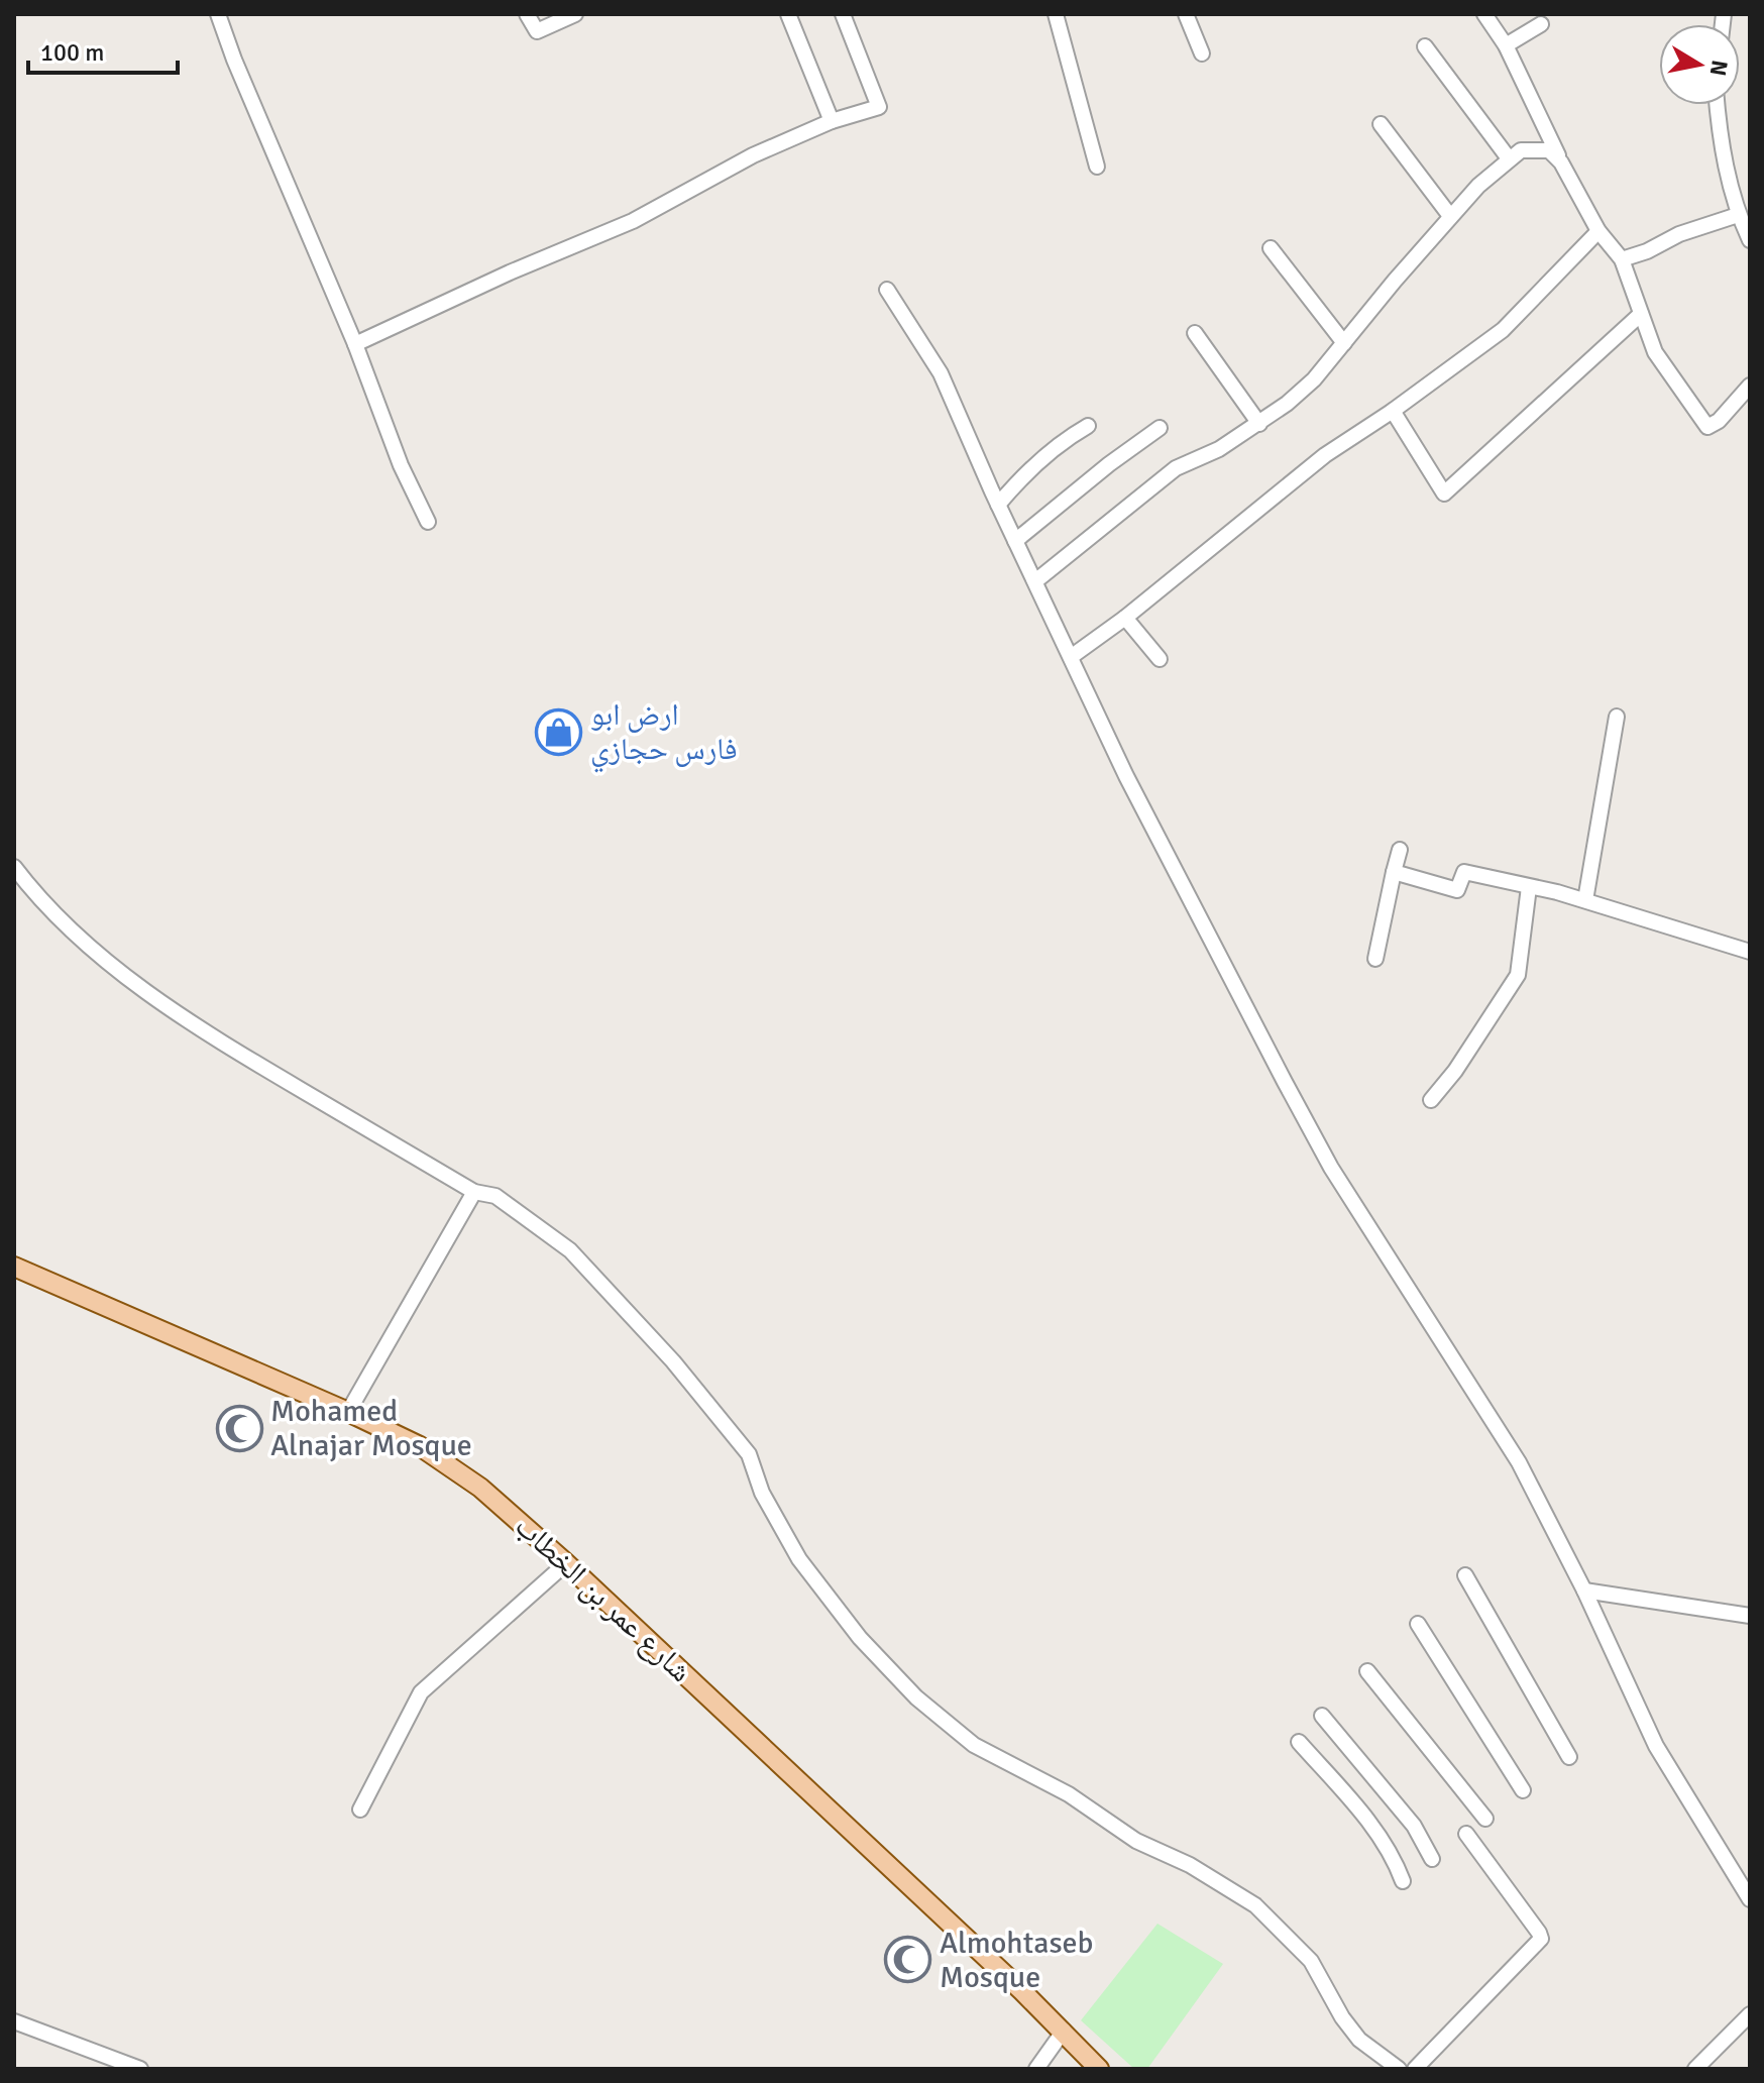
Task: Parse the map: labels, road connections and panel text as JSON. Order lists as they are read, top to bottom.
{
  "streets": {
    "main road": ["شارع عمر بن الخطاب"]
  },
  "places": {
    "shop": ["ارض ابو فارس حجازي"],
    "mosque": ["Mohamed Alnajar Mosque", "Almohtaseb Mosque"]
  },
  "scale_bar": "100 m",
  "north": "right"
}
